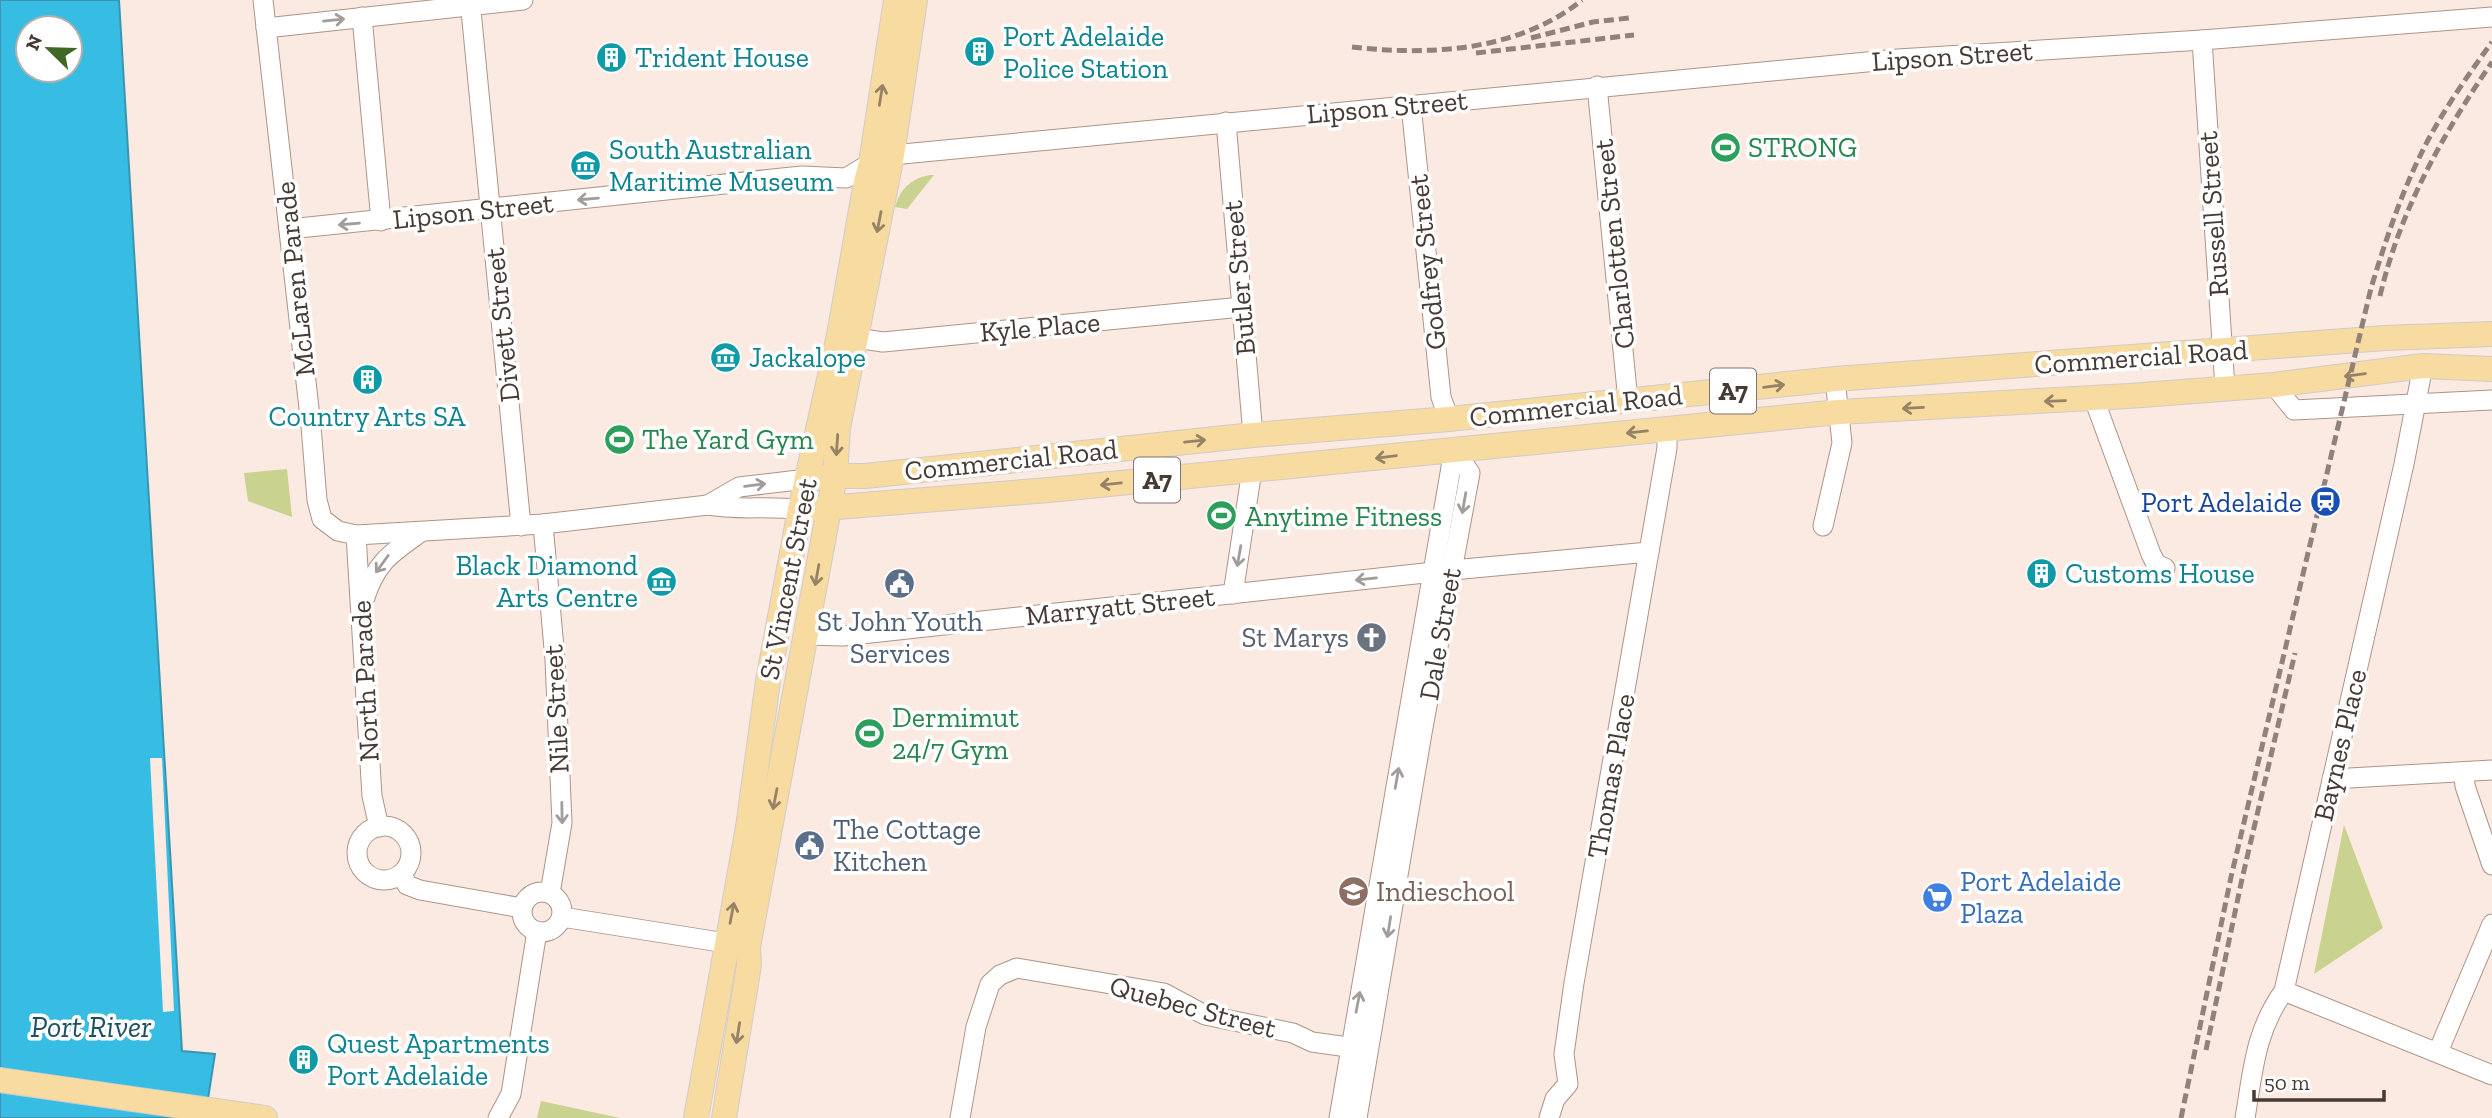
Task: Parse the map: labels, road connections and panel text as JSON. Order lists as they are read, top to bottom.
{
  "streets": {
    "main road": ["Commercial Road", "A7", "St Vincent Street"],
    "street": [
      "Lipson Street",
      "Russell Street",
      "Charlotten Street",
      "Godfrey Street",
      "Butler Street",
      "McLaren Parade",
      "Divett Street",
      "Kyle Place",
      "Marryatt Street",
      "Dale Street",
      "North Parade",
      "Nile Street",
      "Baynes Place",
      "Thomas Place",
      "Quebec Street"
    ]
  },
  "crossings": [
    ["Lipson Street", "Russell Street"],
    ["Lipson Street", "Charlotten Street"],
    ["Lipson Street", "Godfrey Street"],
    ["Lipson Street", "Butler Street"],
    ["Lipson Street", "McLaren Parade"],
    ["Lipson Street", "Divett Street"],
    ["Lipson Street", "St Vincent Street"],
    ["Russell Street", "Commercial Road"],
    ["Charlotten Street", "Commercial Road"],
    ["Godfrey Street", "Commercial Road"],
    ["Butler Street", "Kyle Place"],
    ["Butler Street", "Commercial Road"],
    ["McLaren Parade", "Commercial Road"],
    ["McLaren Parade", "North Parade"],
    ["Divett Street", "Commercial Road"],
    ["Kyle Place", "St Vincent Street"],
    ["Commercial Road", "St Vincent Street"],
    ["Commercial Road", "Dale Street"],
    ["Commercial Road", "North Parade"],
    ["Commercial Road", "Nile Street"],
    ["Commercial Road", "Baynes Place"],
    ["Commercial Road", "Thomas Place"],
    ["St Vincent Street", "Marryatt Street"],
    ["Marryatt Street", "Dale Street"],
    ["Marryatt Street", "Thomas Place"],
    ["Dale Street", "Quebec Street"]
  ],
  "one_way": ["Nile Street"],
  "water": ["Port River"],
  "places": {
    "building": [
      "Port Adelaide Police Station",
      "Trident House",
      "Country Arts SA",
      "Customs House",
      "Quest Apartments Port Adelaide"
    ],
    "sports": [
      "STRONG",
      "The Yard Gym",
      "Anytime Fitness",
      "Dermimut 24/7 Gym"
    ],
    "museum": ["South Australian Maritime Museum", "Jackalope", "Black Diamond Arts Centre"],
    "station": ["Port Adelaide"],
    "public building": ["St John Youth Services", "The Cottage Kitchen"],
    "church": ["St Marys"],
    "school or university": ["Indieschool"],
    "supermarket": ["Port Adelaide Plaza"]
  },
  "scale_bar": "50 m",
  "north": "top left"
}
